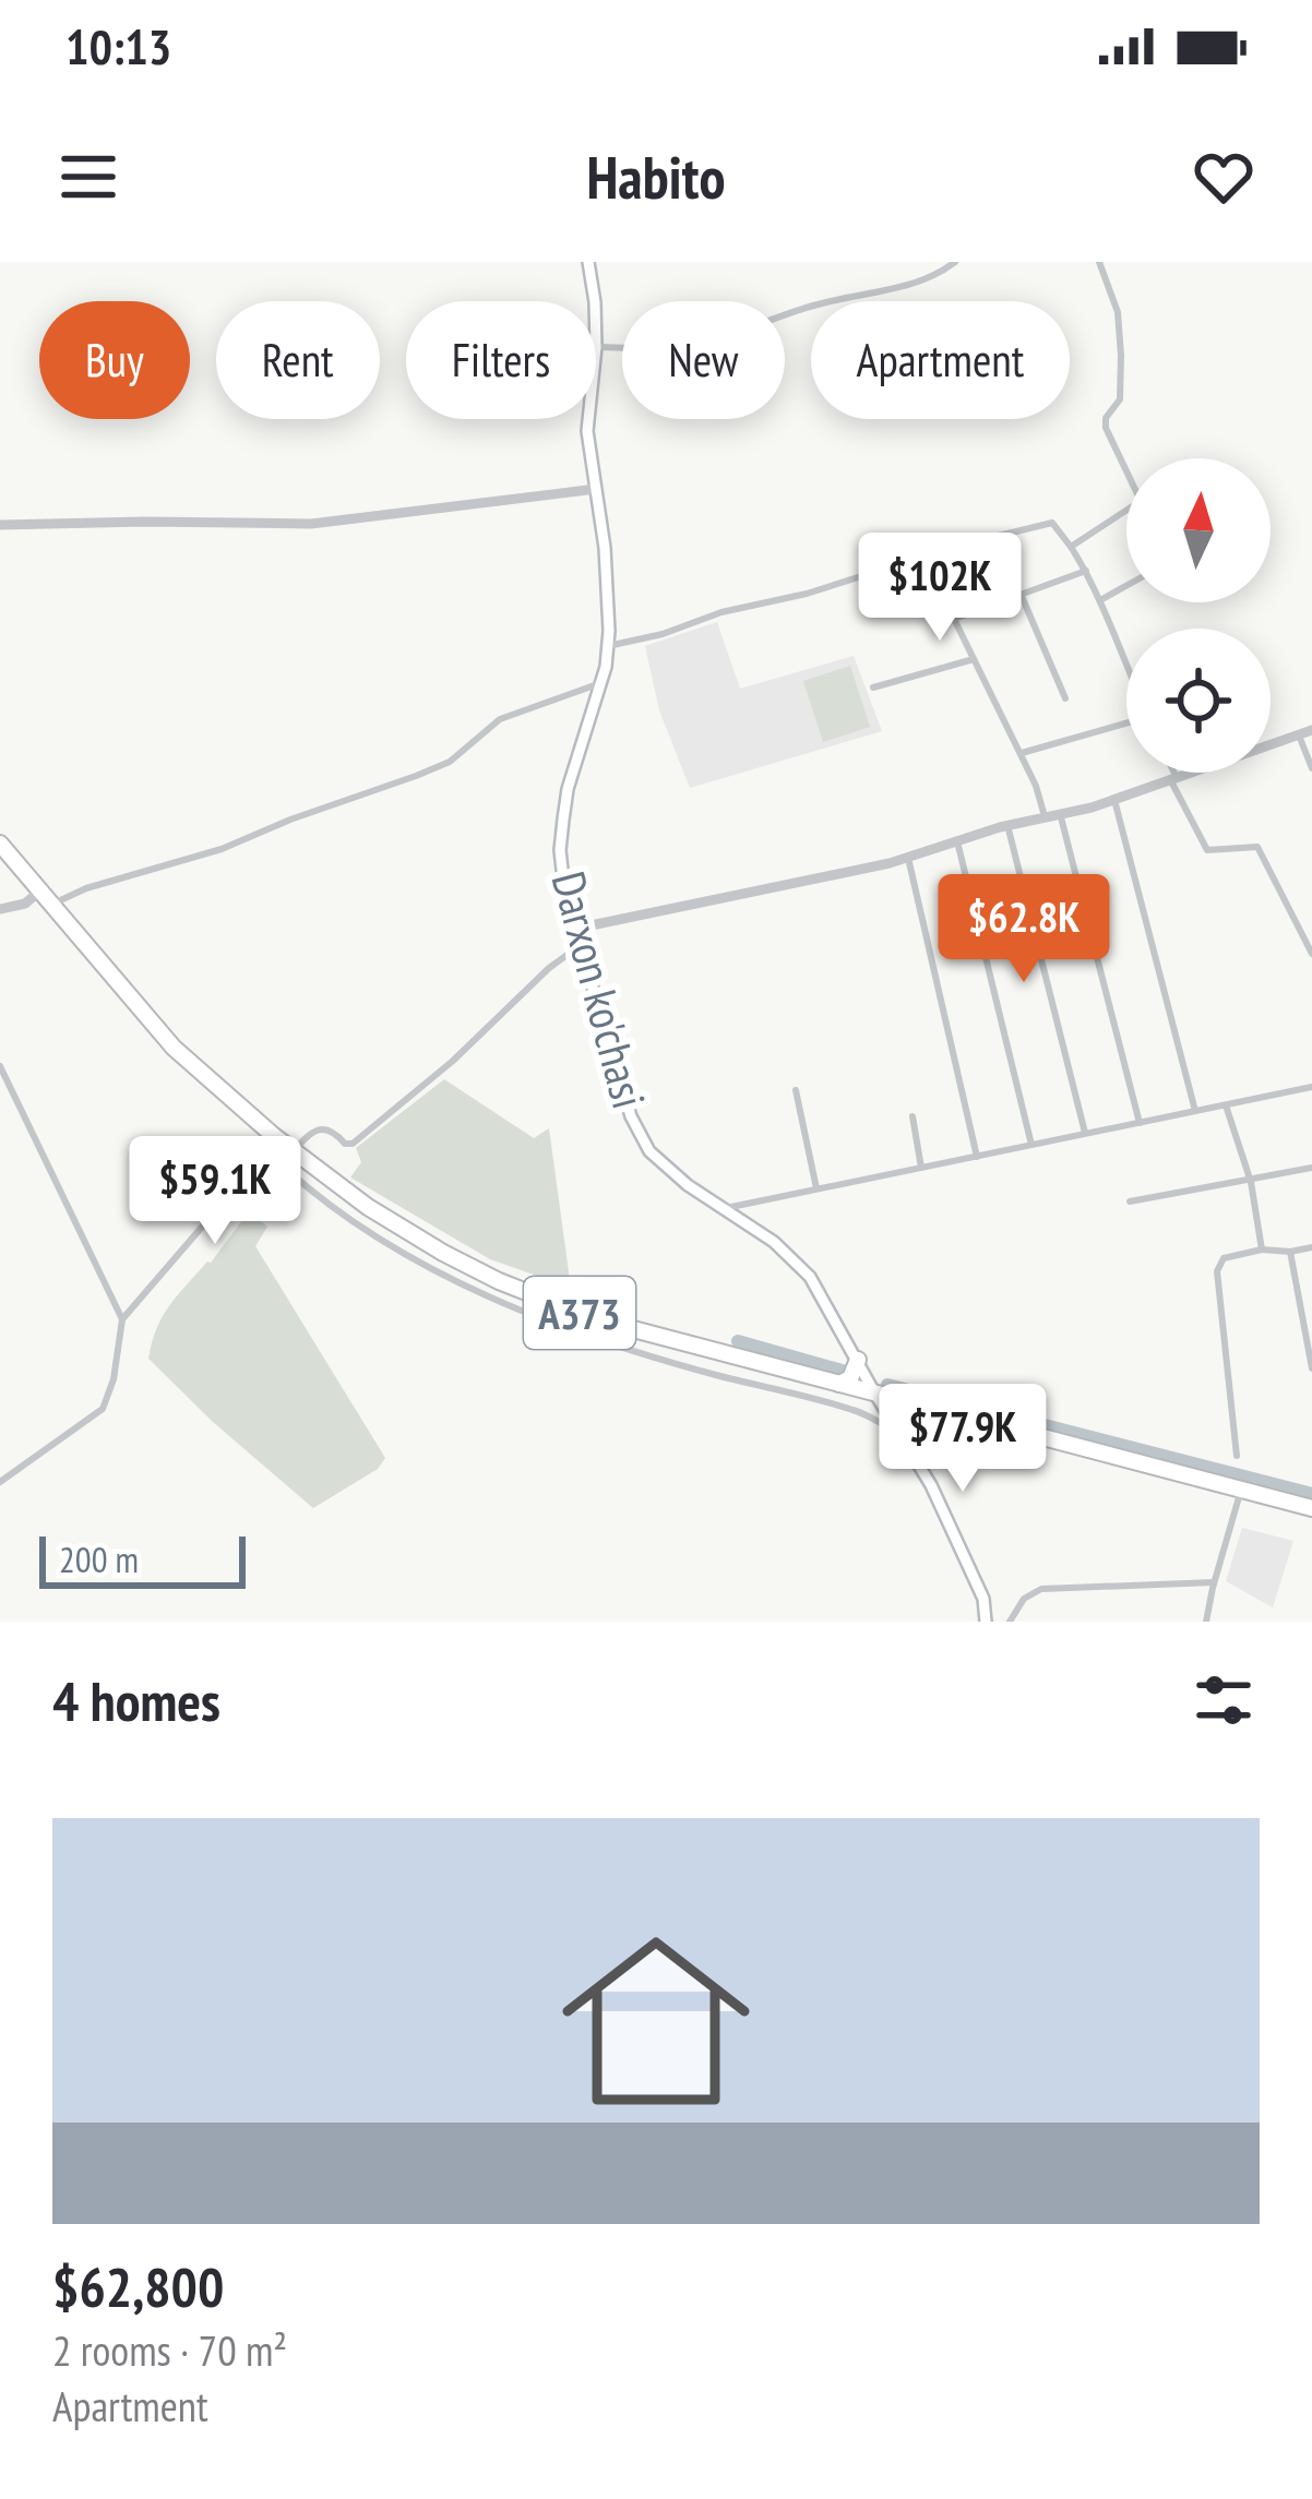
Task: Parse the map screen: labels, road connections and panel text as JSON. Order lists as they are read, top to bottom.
{
  "streets": {
    "highway": ["A373"],
    "main road": ["Darxon ko'chasi"]
  },
  "crossings": [
    ["Darxon ko'chasi", "A373"]
  ],
  "scale_bar": "200 m",
  "north": "top",
  "page": {
    "status": "10:13",
    "header": "Habito",
    "chip": [
      "Buy",
      "Rent",
      "Filters",
      "New",
      "Apartment"
    ],
    "price": [
      "$102K",
      "$62.8K",
      "$59.1K",
      "$77.9K"
    ],
    "scale": "200 m",
    "heading": "4 homes",
    "list": [
      {
        "name": "$62,800",
        "note": "2 rooms · 70 m² · Apartment"
      }
    ]
  }
}
